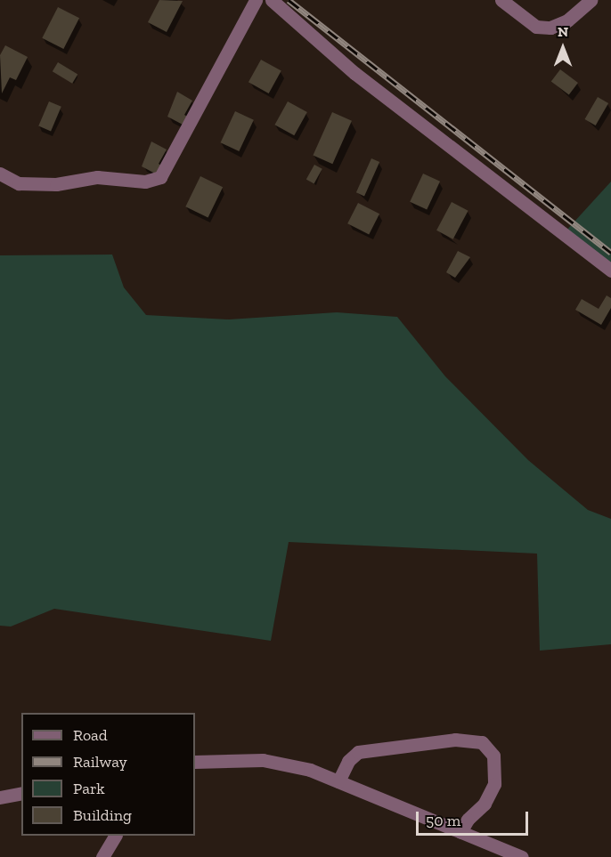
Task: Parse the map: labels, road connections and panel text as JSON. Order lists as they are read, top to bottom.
{
  "legend": [
    "Road",
    "Railway",
    "Park",
    "Building"
  ],
  "scale_bar": "50 m",
  "north": "top"
}
